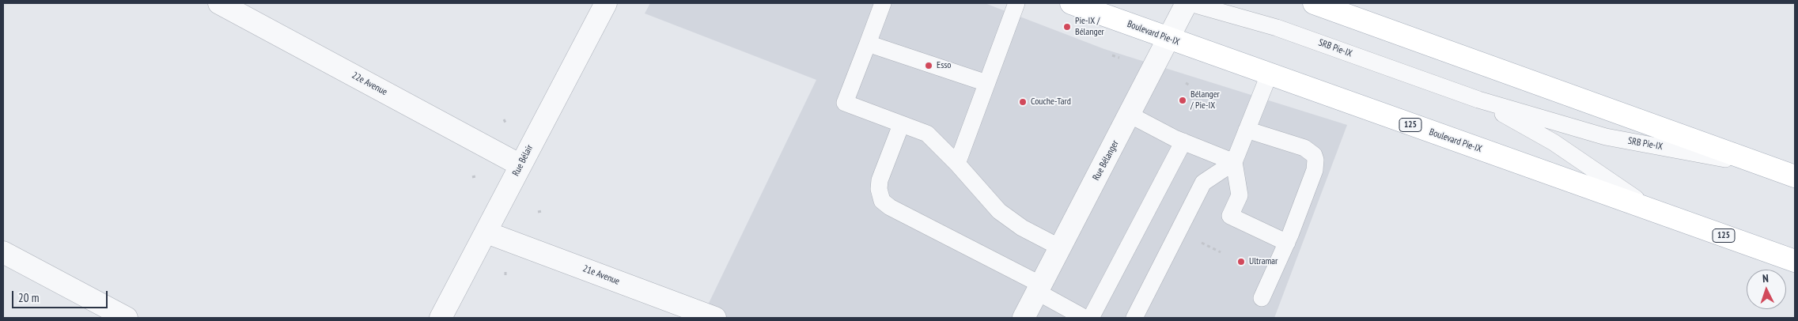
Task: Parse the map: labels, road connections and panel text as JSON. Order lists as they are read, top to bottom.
{
  "streets": {
    "main road": ["Boulevard Pie-IX", "125"],
    "street": [
      "22e Avenue",
      "Rue Bélair",
      "Rue Bélanger",
      "21e Avenue"
    ],
    "lane": ["SRB Pie-IX"]
  },
  "crossings": [
    ["Boulevard Pie-IX", "SRB Pie-IX"],
    ["Boulevard Pie-IX", "Rue Bélanger"],
    ["22e Avenue", "Rue Bélair"],
    ["Rue Bélair", "21e Avenue"]
  ],
  "places": [
    "Pie-IX / Bélanger",
    "Esso",
    "Bélanger / Pie-IX",
    "Couche-Tard",
    "Ultramar"
  ],
  "scale_bar": "20 m",
  "north": "top"
}
